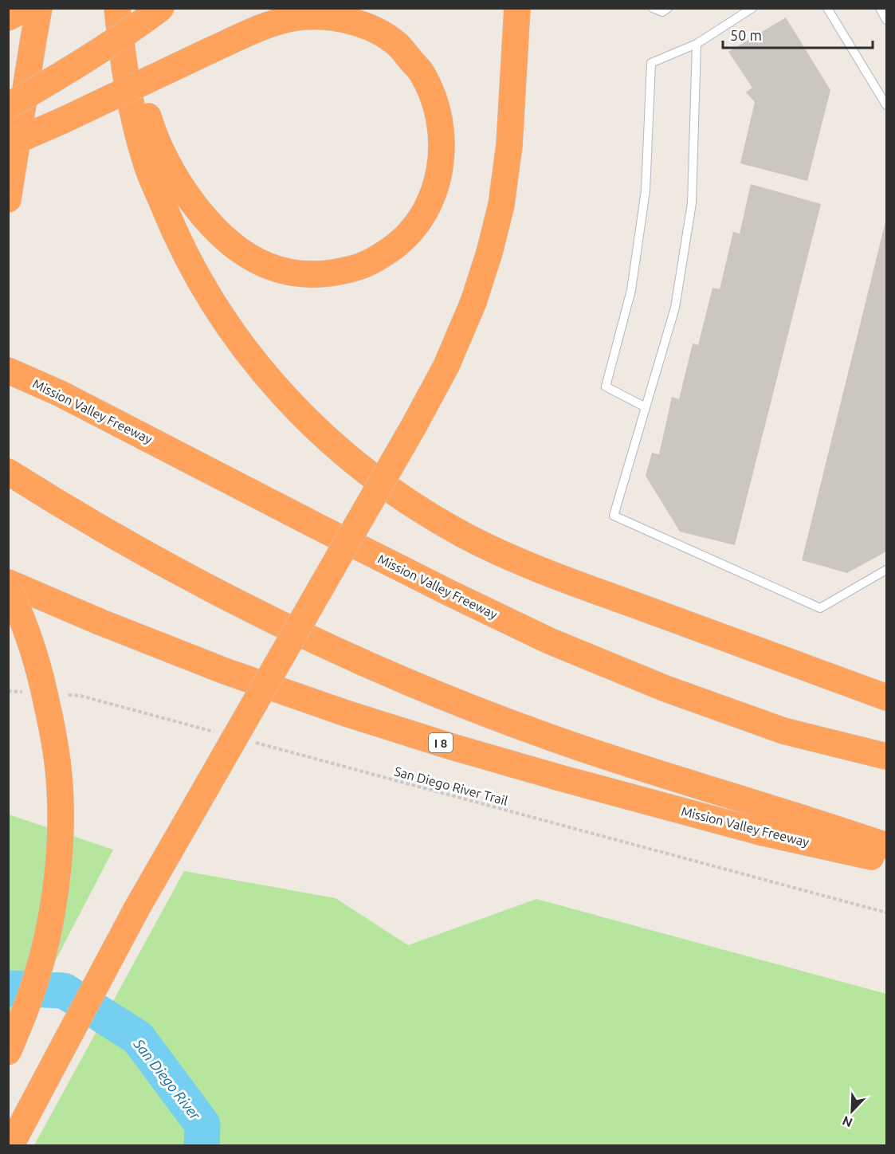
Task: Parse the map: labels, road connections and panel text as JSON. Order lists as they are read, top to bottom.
{
  "streets": {
    "highway": ["Mission Valley Freeway", "I 8"],
    "path": ["San Diego River Trail"]
  },
  "water": ["San Diego River"],
  "scale_bar": "50 m",
  "north": "bottom left"
}
